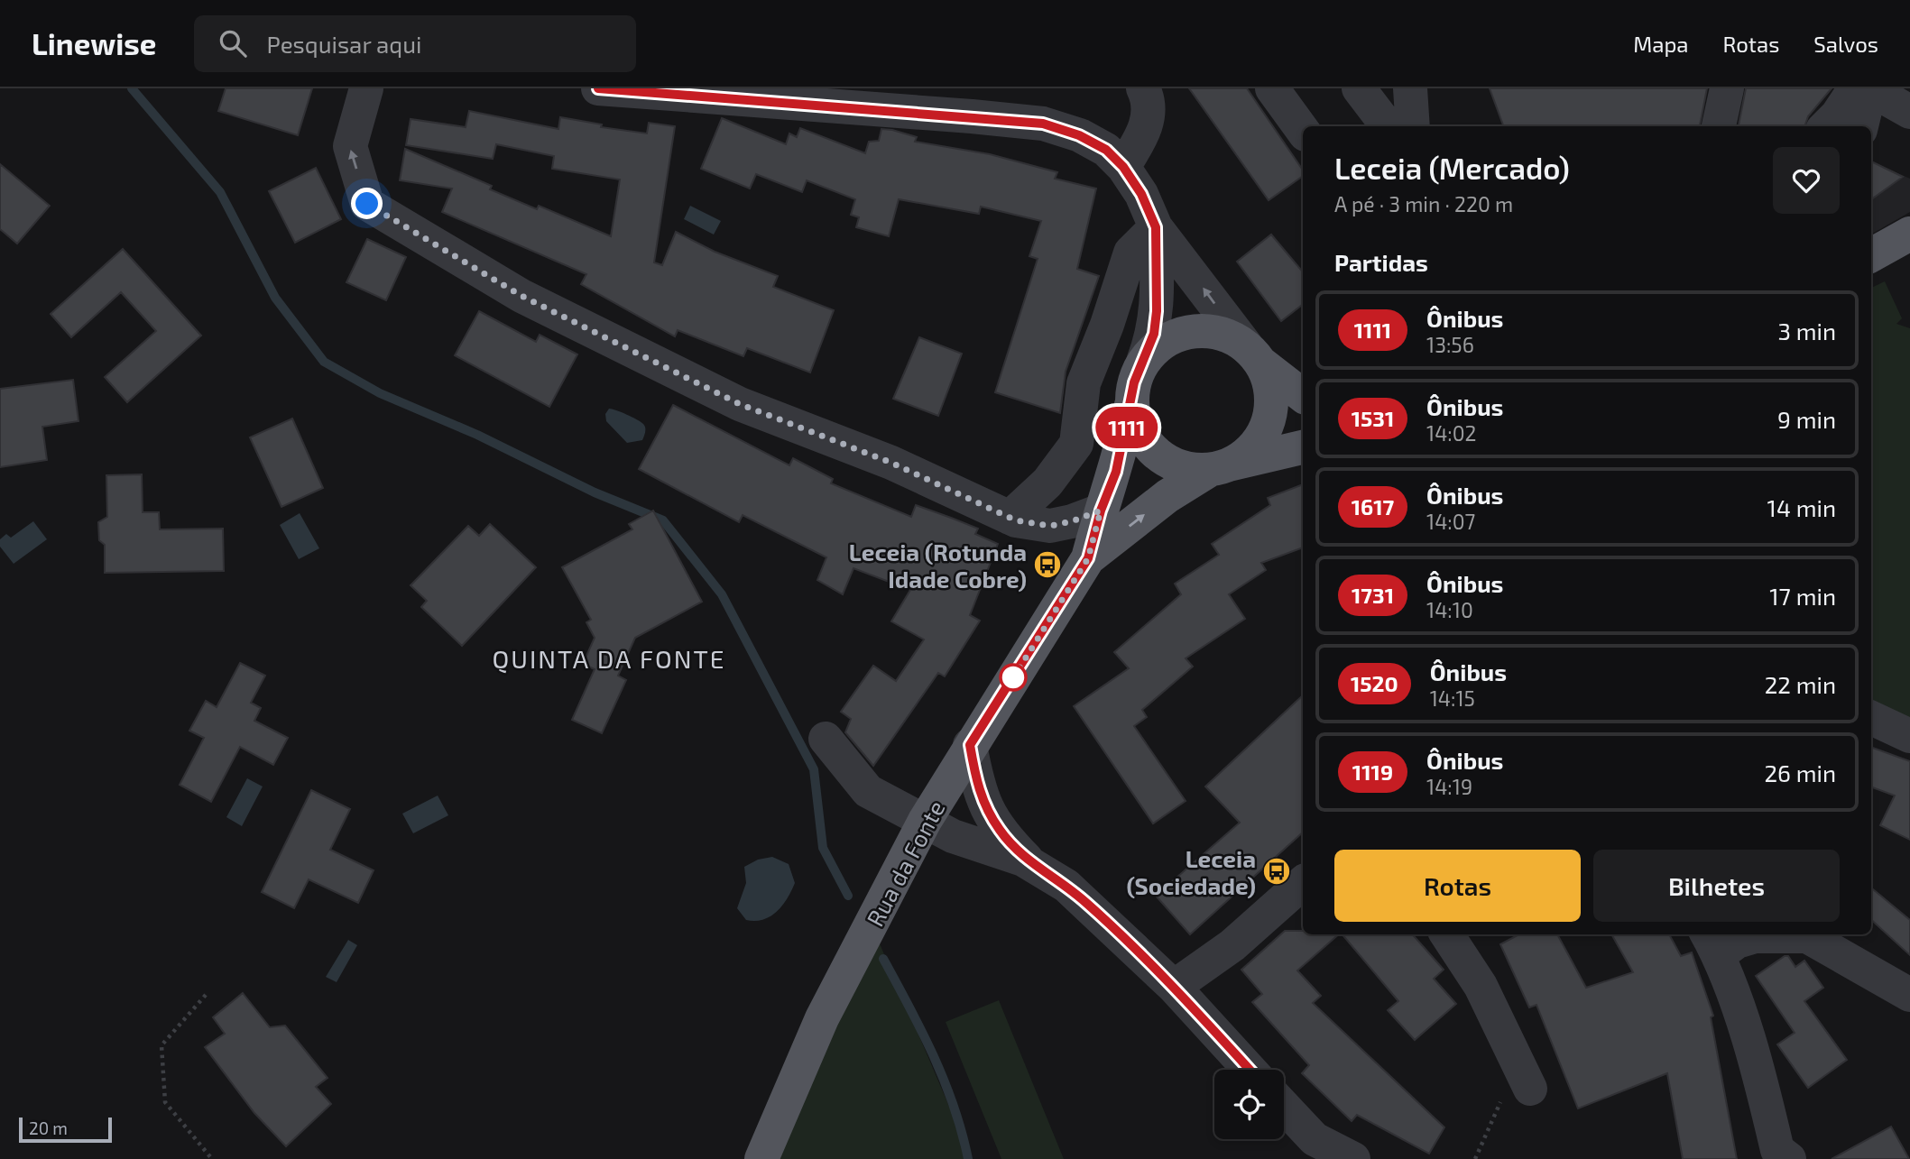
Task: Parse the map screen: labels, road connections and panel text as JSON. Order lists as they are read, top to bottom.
{
  "streets": {
    "main road": ["Rua da Fonte"]
  },
  "districts": ["QUINTA DA FONTE"],
  "places": {
    "bus stop": ["Leceia (Rotunda Idade Cobre)", "Leceia (Sociedade)"]
  },
  "lines": ["bus line 1111"],
  "scale_bar": "20 m",
  "page": {
    "header": "Linewise",
    "search": "Pesquisar aqui",
    "nav": ["Mapa", "Rotas", "Salvos"],
    "on_map": "1111",
    "heading": [
      ["Leceia (Mercado)", "A pé · 3 min · 220 m"],
      "Partidas"
    ],
    "list": [
      {
        "mark": "1111",
        "name": "Ônibus",
        "note": "13:56",
        "value": "3 min"
      },
      {
        "mark": "1531",
        "name": "Ônibus",
        "note": "14:02",
        "value": "9 min"
      },
      {
        "mark": "1617",
        "name": "Ônibus",
        "note": "14:07",
        "value": "14 min"
      },
      {
        "mark": "1731",
        "name": "Ônibus",
        "note": "14:10",
        "value": "17 min"
      },
      {
        "mark": "1520",
        "name": "Ônibus",
        "note": "14:15",
        "value": "22 min"
      },
      {
        "mark": "1119",
        "name": "Ônibus",
        "note": "14:19",
        "value": "26 min"
      }
    ],
    "buttons": ["Rotas", "Bilhetes"],
    "scale": "20 m"
  }
}
